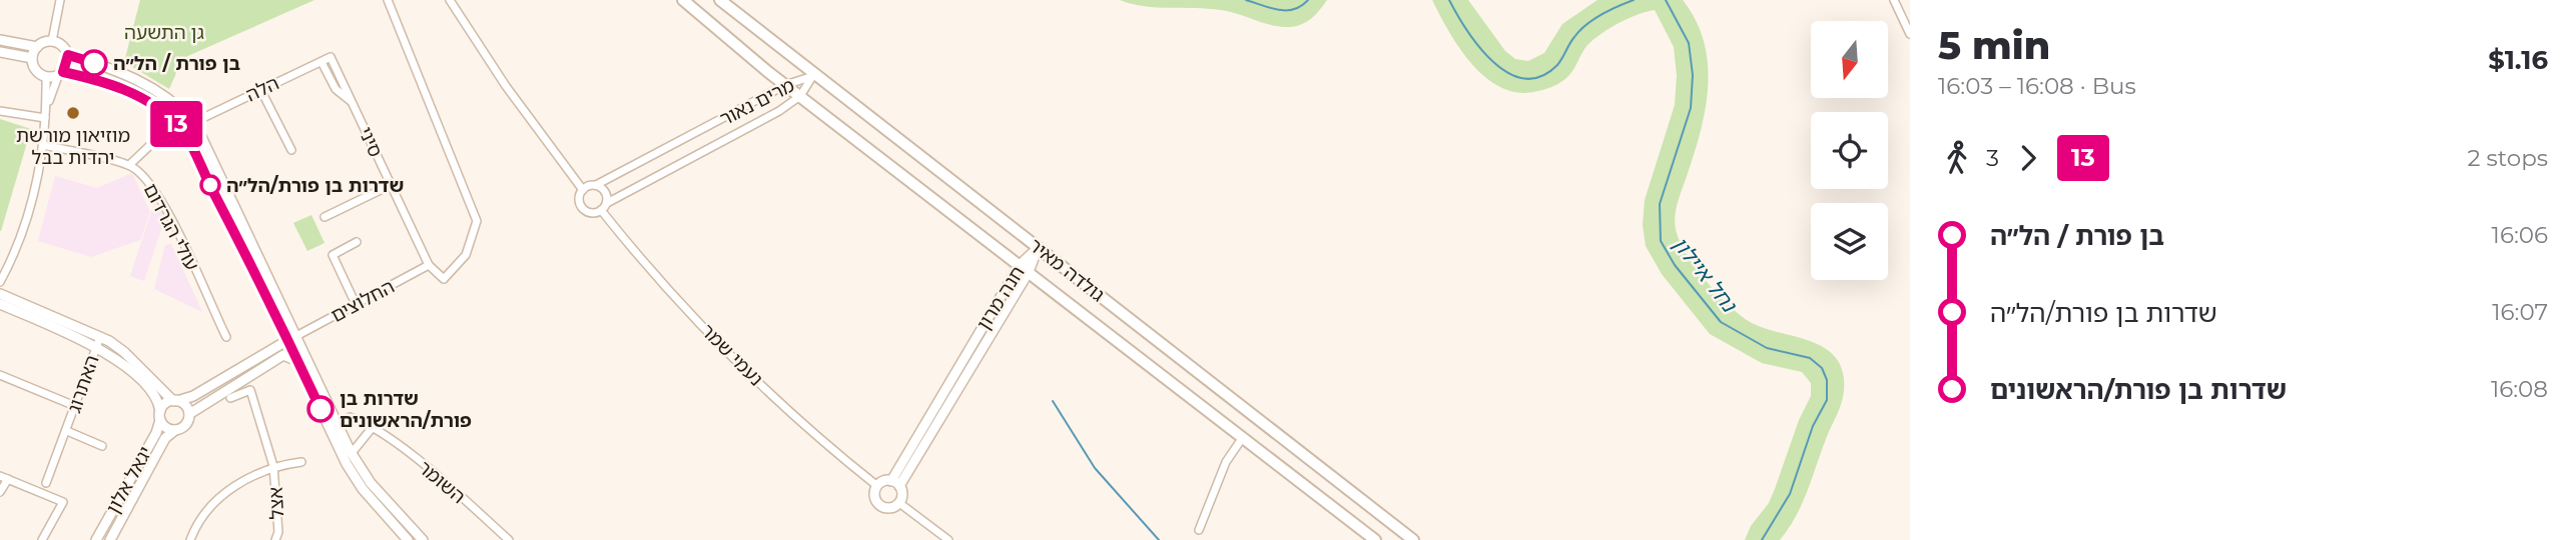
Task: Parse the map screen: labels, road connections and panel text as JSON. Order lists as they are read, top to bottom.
{
  "streets": {
    "main road": ["גולדה מאיר"],
    "street": [
      "הלה",
      "מרים נאור",
      "סיני",
      "עולי הגרדום",
      "חנה מרון",
      "החלוצים",
      "נעמי שמר",
      "האתרוג",
      "יגאל אלון",
      "השומר",
      "אצל"
    ]
  },
  "crossings": [
    ["הלה", "סיני"],
    ["מרים נאור", "גולדה מאיר"],
    ["מרים נאור", "נעמי שמר"],
    ["סיני", "החלוצים"],
    ["גולדה מאיר", "חנה מרון"],
    ["חנה מרון", "נעמי שמר"]
  ],
  "water": ["נחל איילון"],
  "parks": ["גן התשעה"],
  "places": [
    "בן פורת / הל״ה",
    "מוזיאון מורשת יהדות בבל",
    "שדרות בן פורת/הל״ה",
    "שדרות בן פורת/הראשונים"
  ],
  "lines": ["bus line 13"],
  "north": "bottom",
  "page": {
    "on_map": "13",
    "heading": ["5 min", "16:03 – 16:08 · Bus", "$1.16"],
    "legs": ["3", "13", "2 stops"],
    "list": [
      {
        "name": "בן פורת / הל״ה",
        "value": "16:06"
      },
      {
        "name": "שדרות בן פורת/הל״ה",
        "value": "16:07"
      },
      {
        "name": "שדרות בן פורת/הראשונים",
        "value": "16:08"
      }
    ]
  }
}
